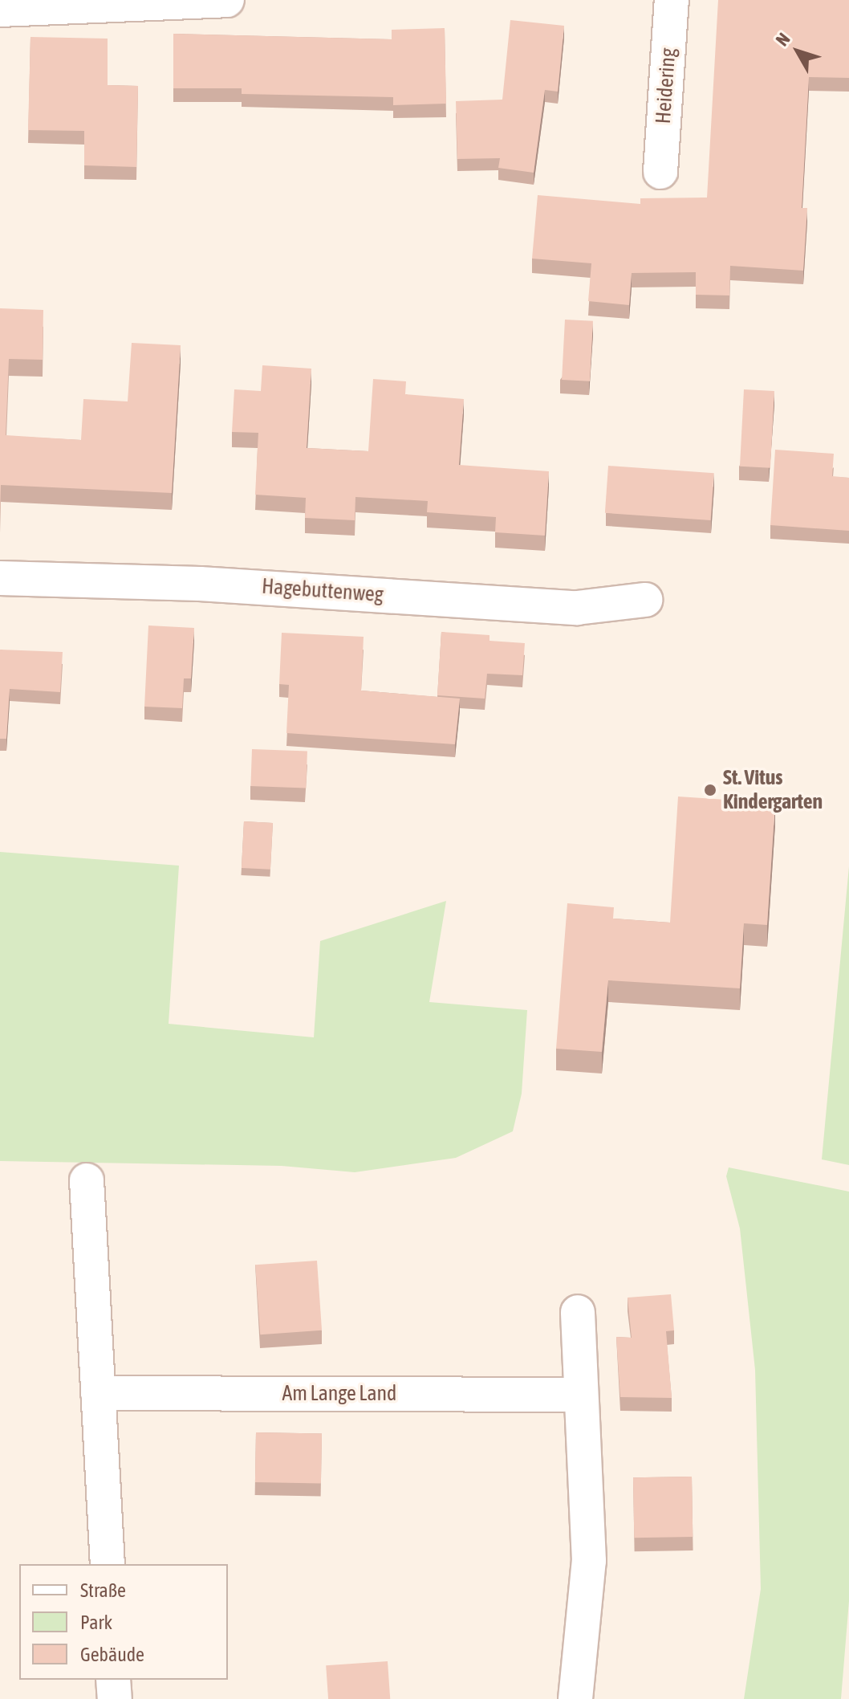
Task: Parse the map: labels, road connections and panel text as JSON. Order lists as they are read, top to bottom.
{
  "streets": {
    "street": ["Heidering", "Hagebuttenweg", "Am Lange Land"]
  },
  "places": ["St. Vitus Kindergarten"],
  "legend": ["Straße", "Park", "Gebäude"],
  "north": "top left"
}
